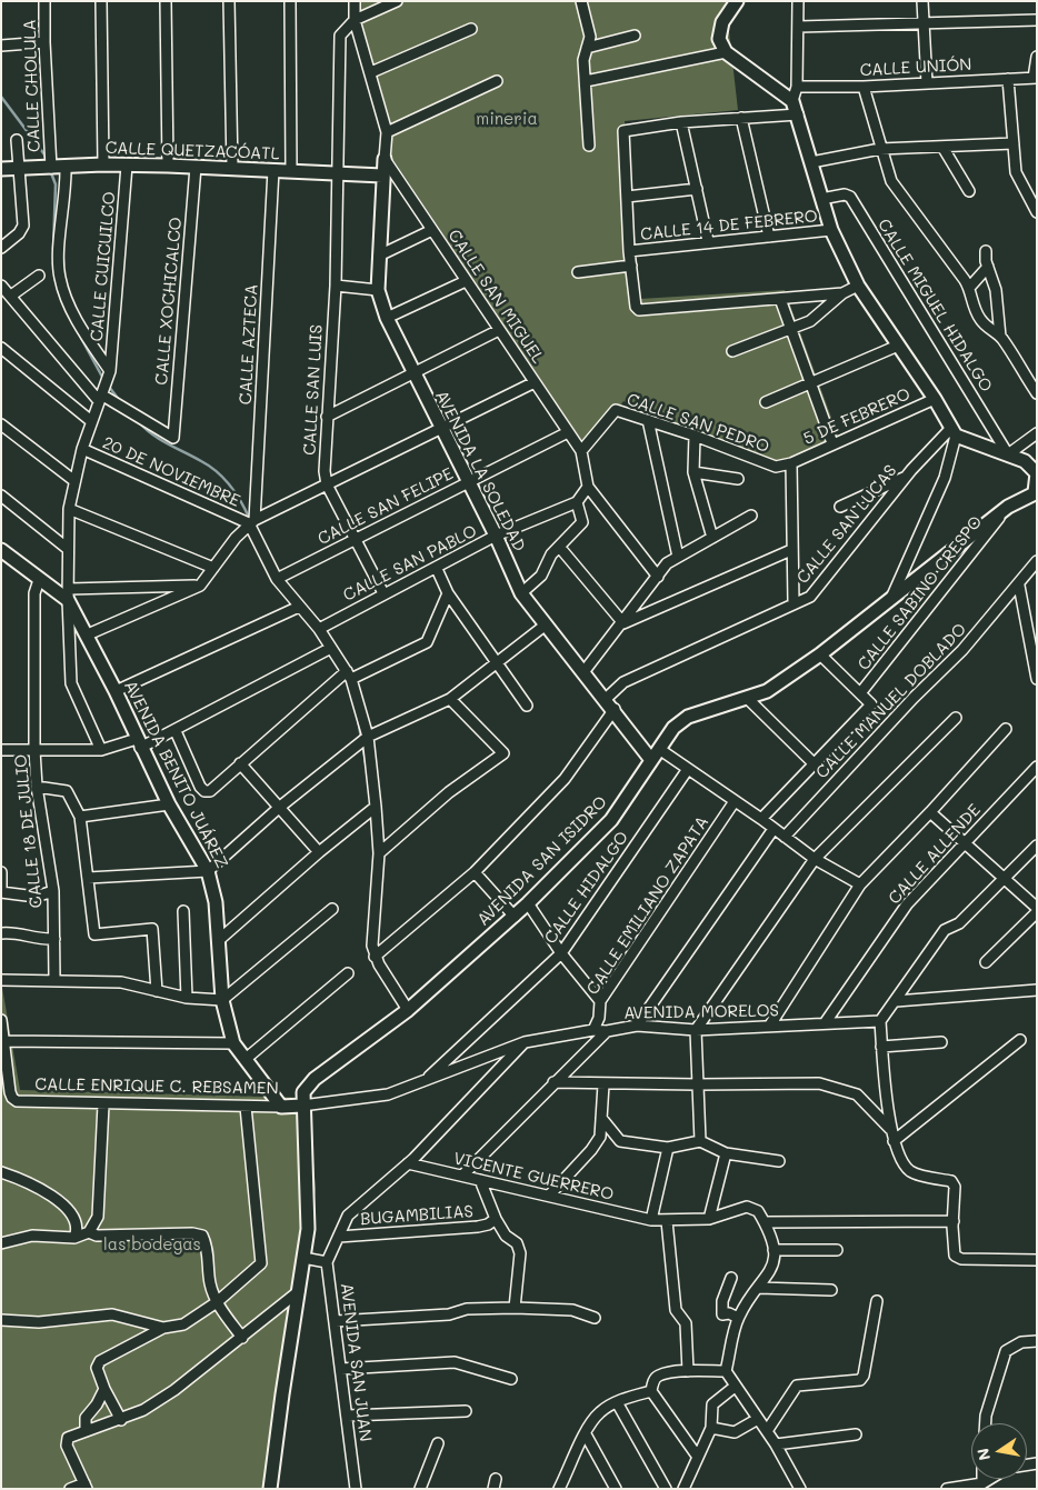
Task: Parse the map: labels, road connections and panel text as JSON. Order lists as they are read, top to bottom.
{
  "streets": {
    "street": [
      "CALLE UNIÓN",
      "CALLE CHOLULA",
      "CALLE QUETZACÓATL",
      "CALLE 14 DE FEBRERO",
      "CALLE CUICUILCO",
      "CALLE SAN MIGUEL",
      "CALLE XOCHICALCO",
      "CALLE MIGUEL HIDALGO",
      "CALLE AZTECA",
      "CALLE SAN LUIS",
      "5 DE FEBRERO",
      "CALLE SAN PEDRO",
      "AVENIDA LA SOLEDAD",
      "20 DE NOVIEMBRE",
      "CALLE SAN FELIPE",
      "CALLE SAN LUCAS",
      "CALLE SAN PABLO",
      "CALLE SABINO CRESPO",
      "CALLE MANUEL DOBLADO",
      "AVENIDA BENITO JUÁREZ",
      "CALLE 18 DE JULIO",
      "CALLE ALLENDE",
      "AVENIDA SAN ISIDRO",
      "CALLE HIDALGO",
      "CALLE EMILIANO ZAPATA",
      "AVENIDA MORELOS",
      "CALLE ENRIQUE C. REBSAMEN",
      "VICENTE GUERRERO",
      "BUGAMBILIAS",
      "AVENIDA SAN JUAN"
    ]
  },
  "crossings": [
    ["CALLE CHOLULA", "CALLE QUETZACÓATL"],
    ["CALLE QUETZACÓATL", "CALLE CUICUILCO"],
    ["CALLE QUETZACÓATL", "CALLE XOCHICALCO"],
    ["CALLE QUETZACÓATL", "CALLE AZTECA"],
    ["CALLE QUETZACÓATL", "CALLE SAN LUIS"],
    ["CALLE QUETZACÓATL", "AVENIDA LA SOLEDAD"],
    ["CALLE CUICUILCO", "CALLE XOCHICALCO"],
    ["CALLE CUICUILCO", "20 DE NOVIEMBRE"],
    ["CALLE CUICUILCO", "AVENIDA BENITO JUÁREZ"],
    ["CALLE SAN MIGUEL", "CALLE SAN PEDRO"],
    ["CALLE SAN MIGUEL", "AVENIDA LA SOLEDAD"],
    ["CALLE SAN MIGUEL", "CALLE SAN FELIPE"],
    ["CALLE AZTECA", "20 DE NOVIEMBRE"],
    ["CALLE SAN LUIS", "CALLE SAN FELIPE"],
    ["CALLE SAN LUIS", "CALLE SAN PABLO"],
    ["5 DE FEBRERO", "CALLE SAN PEDRO"],
    ["AVENIDA LA SOLEDAD", "CALLE SAN FELIPE"],
    ["AVENIDA LA SOLEDAD", "CALLE SAN LUCAS"],
    ["AVENIDA LA SOLEDAD", "CALLE SAN PABLO"],
    ["AVENIDA LA SOLEDAD", "AVENIDA SAN ISIDRO"],
    ["CALLE SABINO CRESPO", "AVENIDA SAN ISIDRO"],
    ["AVENIDA BENITO JUÁREZ", "CALLE 18 DE JULIO"],
    ["AVENIDA BENITO JUÁREZ", "CALLE ENRIQUE C. REBSAMEN"],
    ["CALLE ALLENDE", "AVENIDA MORELOS"],
    ["AVENIDA SAN ISIDRO", "AVENIDA MORELOS"],
    ["AVENIDA SAN ISIDRO", "CALLE ENRIQUE C. REBSAMEN"],
    ["CALLE HIDALGO", "AVENIDA MORELOS"],
    ["CALLE EMILIANO ZAPATA", "AVENIDA MORELOS"],
    ["AVENIDA MORELOS", "CALLE ENRIQUE C. REBSAMEN"]
  ],
  "parks": ["mineria", "las bodegas"],
  "north": "left"
}
